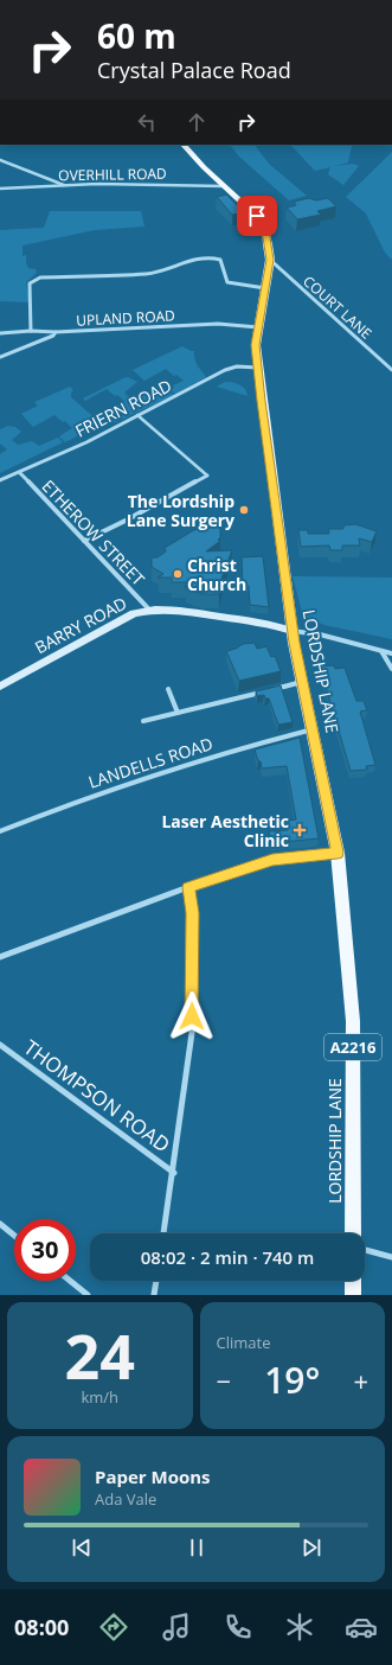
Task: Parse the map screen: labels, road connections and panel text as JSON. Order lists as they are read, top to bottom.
{
  "streets": {
    "main road": ["BARRY ROAD", "LORDSHIP LANE", "A2216"],
    "street": [
      "OVERHILL ROAD",
      "COURT LANE",
      "UPLAND ROAD",
      "FRIERN ROAD",
      "ETHEROW STREET",
      "LANDELLS ROAD",
      "THOMPSON ROAD"
    ]
  },
  "crossings": [
    ["OVERHILL ROAD", "LORDSHIP LANE"],
    ["COURT LANE", "LORDSHIP LANE"],
    ["UPLAND ROAD", "LORDSHIP LANE"],
    ["FRIERN ROAD", "ETHEROW STREET"],
    ["FRIERN ROAD", "LORDSHIP LANE"],
    ["ETHEROW STREET", "BARRY ROAD"],
    ["BARRY ROAD", "LORDSHIP LANE"],
    ["LORDSHIP LANE", "LANDELLS ROAD"]
  ],
  "places": {
    "other": ["The Lordship Lane Surgery", "Christ Church"],
    "health": ["Laser Aesthetic Clinic"]
  },
  "page": {
    "turn": ["60 m", "Crystal Palace Road"],
    "limit": "30",
    "trip": "08:02 · 2 min · 740 m",
    "tile": [
      ["24", "km/h"],
      "Climate"
    ],
    "heat": ["−", "19°", "+"],
    "song": ["Paper Moons", "Ada Vale"],
    "tabs": "08:00"
  }
}
